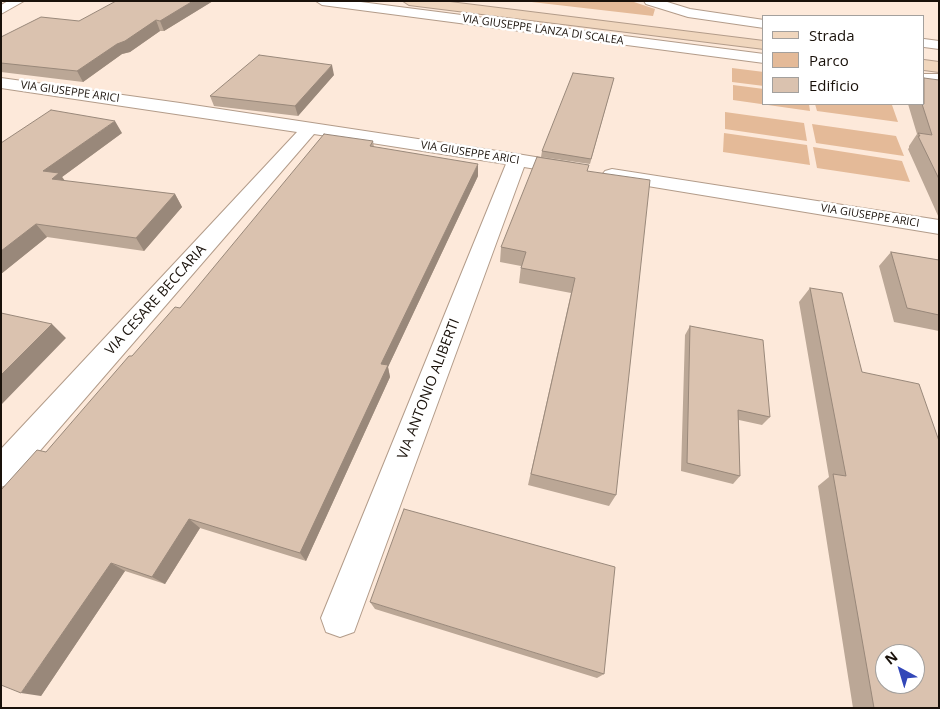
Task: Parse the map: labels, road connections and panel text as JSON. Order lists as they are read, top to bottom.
{
  "streets": {
    "street": [
      "VIA GIUSEPPE LANZA DI SCALEA",
      "VIA GIUSEPPE ARICI",
      "VIA CESARE BECCARIA",
      "VIA ANTONIO ALIBERTI"
    ]
  },
  "crossings": [
    ["VIA GIUSEPPE ARICI", "VIA CESARE BECCARIA"],
    ["VIA GIUSEPPE ARICI", "VIA ANTONIO ALIBERTI"]
  ],
  "legend": ["Strada", "Parco", "Edificio"],
  "north": "top left"
}
